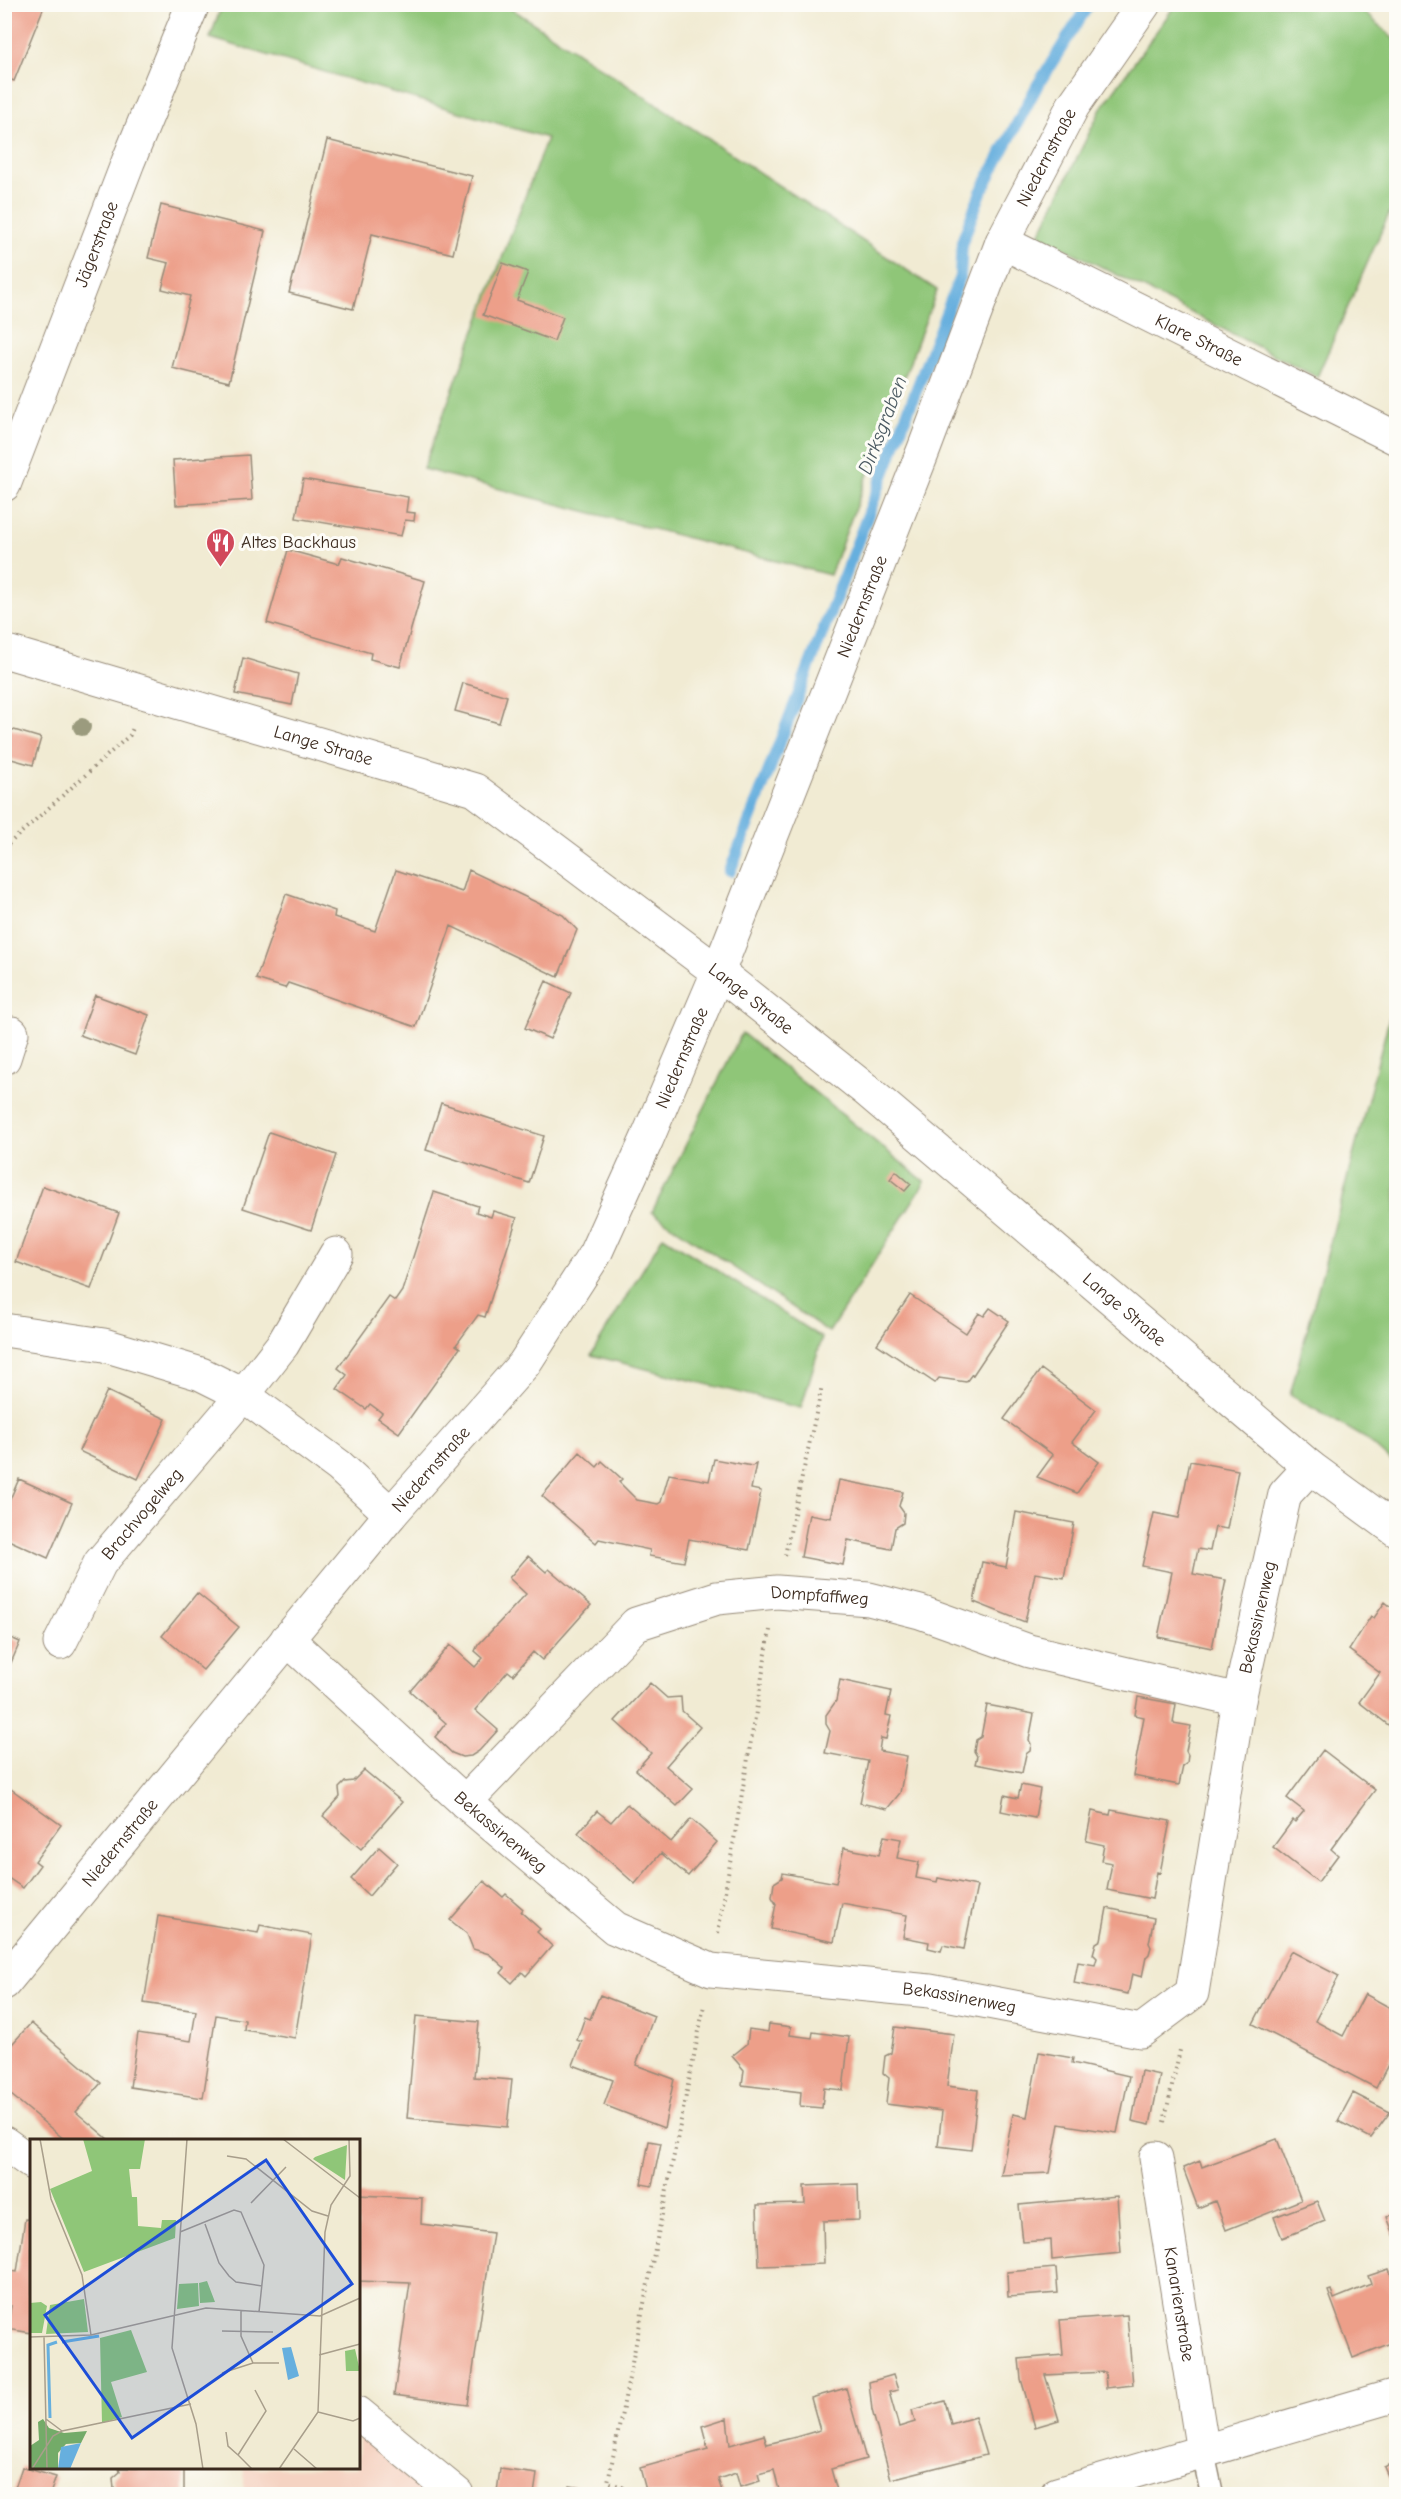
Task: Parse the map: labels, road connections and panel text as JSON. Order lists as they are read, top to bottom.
{
  "streets": {
    "street": [
      "Niedernstraße",
      "Jägerstraße",
      "Klare Straße",
      "Lange Straße",
      "Brachvogelweg",
      "Dompfaffweg",
      "Bekassinenweg",
      "Kanarienstraße"
    ]
  },
  "crossings": [
    ["Niedernstraße", "Klare Straße"],
    ["Niedernstraße", "Lange Straße"],
    ["Niedernstraße", "Bekassinenweg"],
    ["Lange Straße", "Bekassinenweg"],
    ["Dompfaffweg", "Bekassinenweg"]
  ],
  "water": ["Dirksgraben"],
  "places": {
    "restaurant": ["Altes Backhaus"]
  }
}
